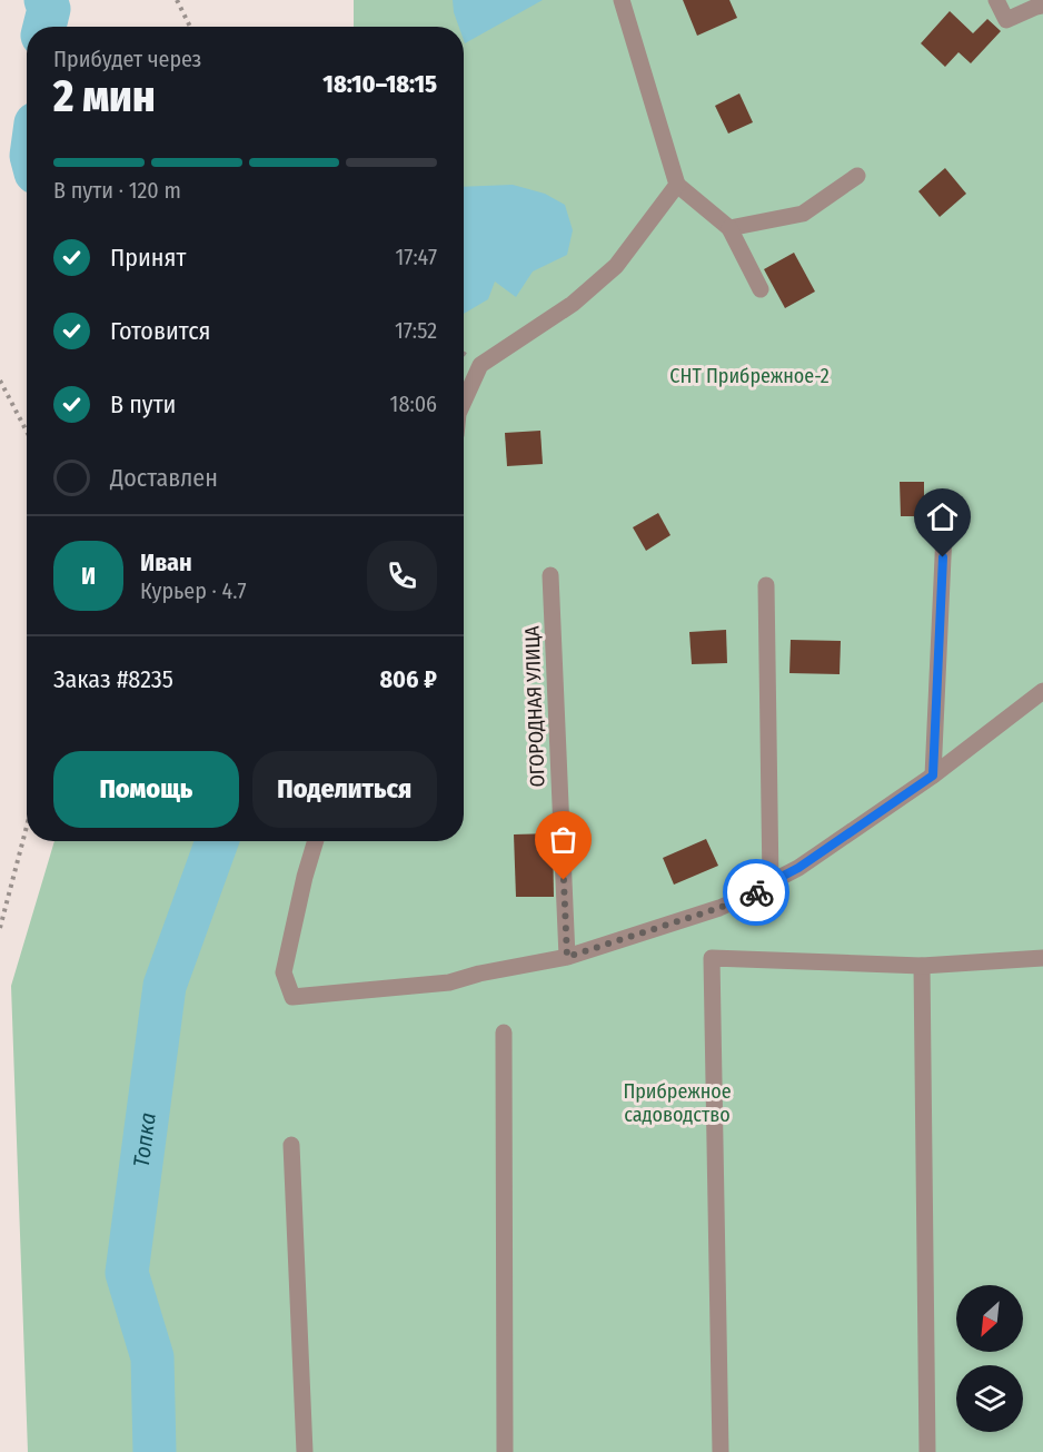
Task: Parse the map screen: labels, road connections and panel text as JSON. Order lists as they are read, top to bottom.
{
  "streets": {
    "street": ["ОГОРОДНАЯ УЛИЦА"]
  },
  "water": ["Топка"],
  "parks": ["СНТ Прибрежное-2", "Прибрежное садоводство"],
  "north": "bottom left",
  "page": {
    "heading": ["2 мин", "Прибудет через", "18:10–18:15"],
    "panel": [
      "Иван",
      "Курьер · 4.7",
      "Заказ #8235",
      "806 ₽"
    ],
    "bar": "В пути · 120 m",
    "list": [
      ["Принят", "17:47"],
      ["Готовится", "17:52"],
      ["В пути", "18:06"],
      "Доставлен"
    ],
    "round": "И",
    "buttons": ["Помощь", "Поделиться"]
  }
}
